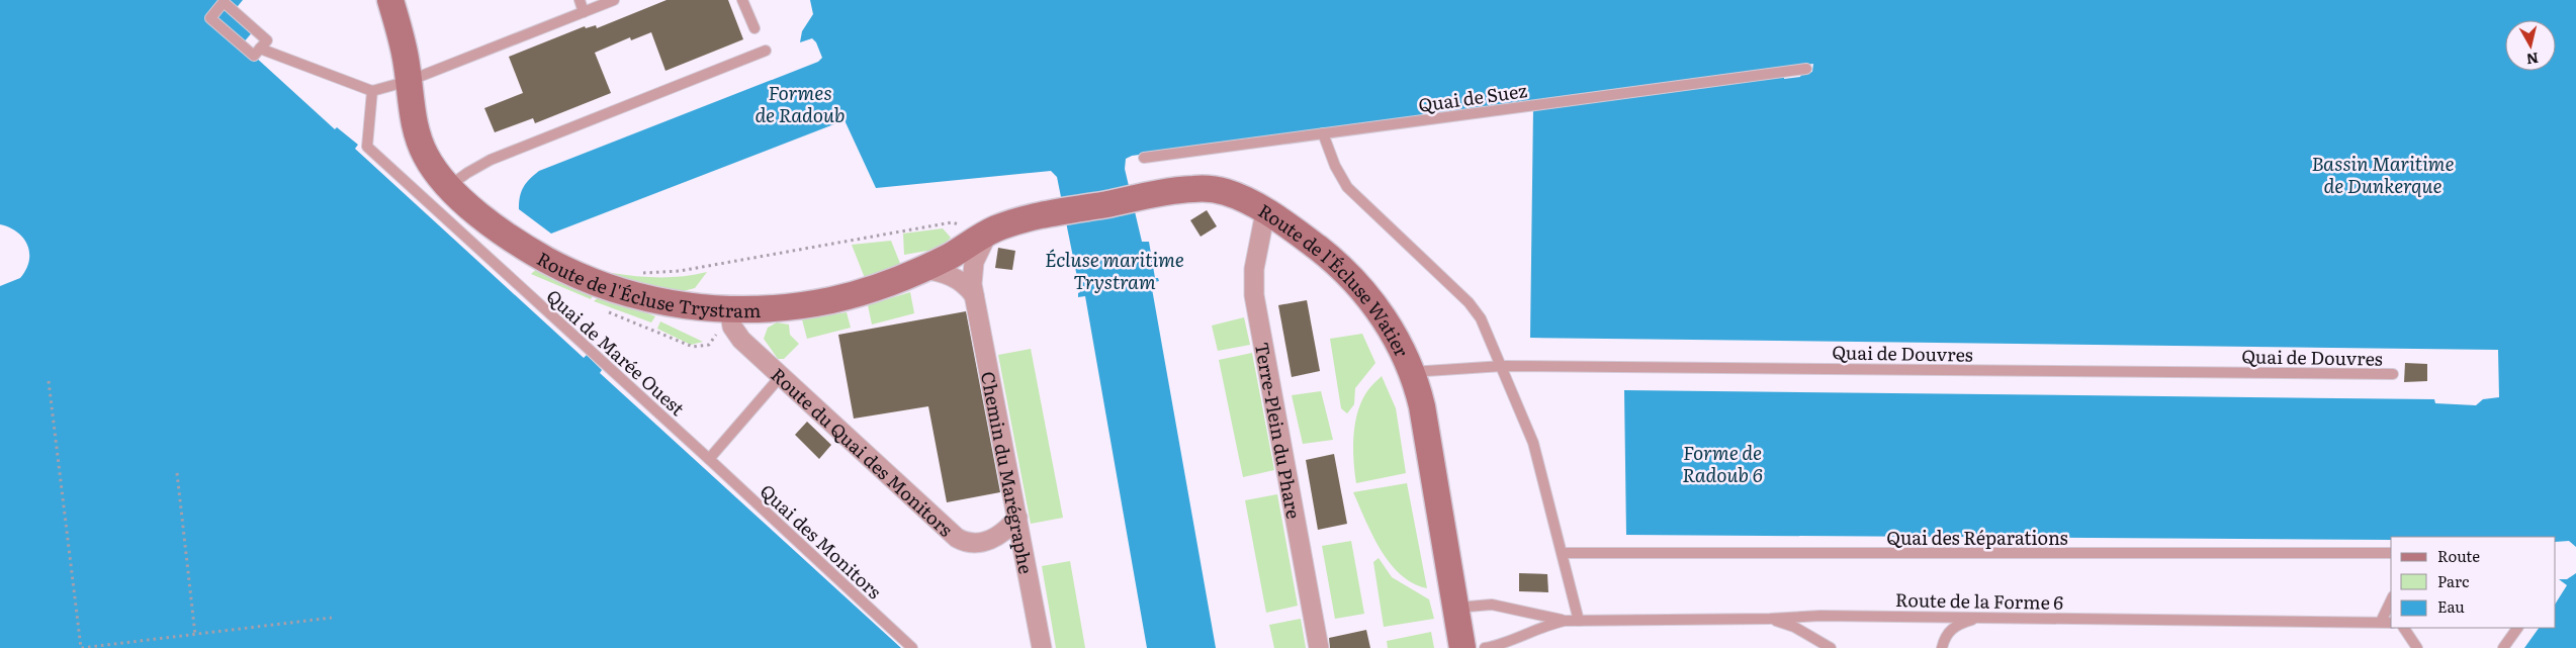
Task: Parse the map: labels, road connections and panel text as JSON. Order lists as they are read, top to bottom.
{
  "streets": {
    "street": [
      "Route de l'Écluse Trystram",
      "Route de l'Écluse Watier",
      "Terre-Plein du Phare",
      "Route du Quai des Monitors",
      "Chemin du Marégraphe"
    ],
    "lane": [
      "Quai de Suez",
      "Quai de Marée Ouest",
      "Quai de Douvres",
      "Quai des Réparations",
      "Quai des Monitors",
      "Route de la Forme 6"
    ]
  },
  "crossings": [
    ["Route de l'Écluse Trystram", "Route de l'Écluse Watier"],
    ["Route de l'Écluse Trystram", "Route du Quai des Monitors"],
    ["Route de l'Écluse Trystram", "Chemin du Marégraphe"],
    ["Route de l'Écluse Watier", "Quai de Douvres"],
    ["Route de l'Écluse Watier", "Terre-Plein du Phare"],
    ["Route de l'Écluse Watier", "Route de la Forme 6"],
    ["Quai de Marée Ouest", "Quai des Monitors"],
    ["Route du Quai des Monitors", "Chemin du Marégraphe"]
  ],
  "water": [
    "Formes de Radoub",
    "Bassin Maritime de Dunkerque",
    "Écluse maritime Trystram",
    "Forme de Radoub 6"
  ],
  "legend": ["Route", "Parc", "Eau"],
  "north": "bottom"
}
